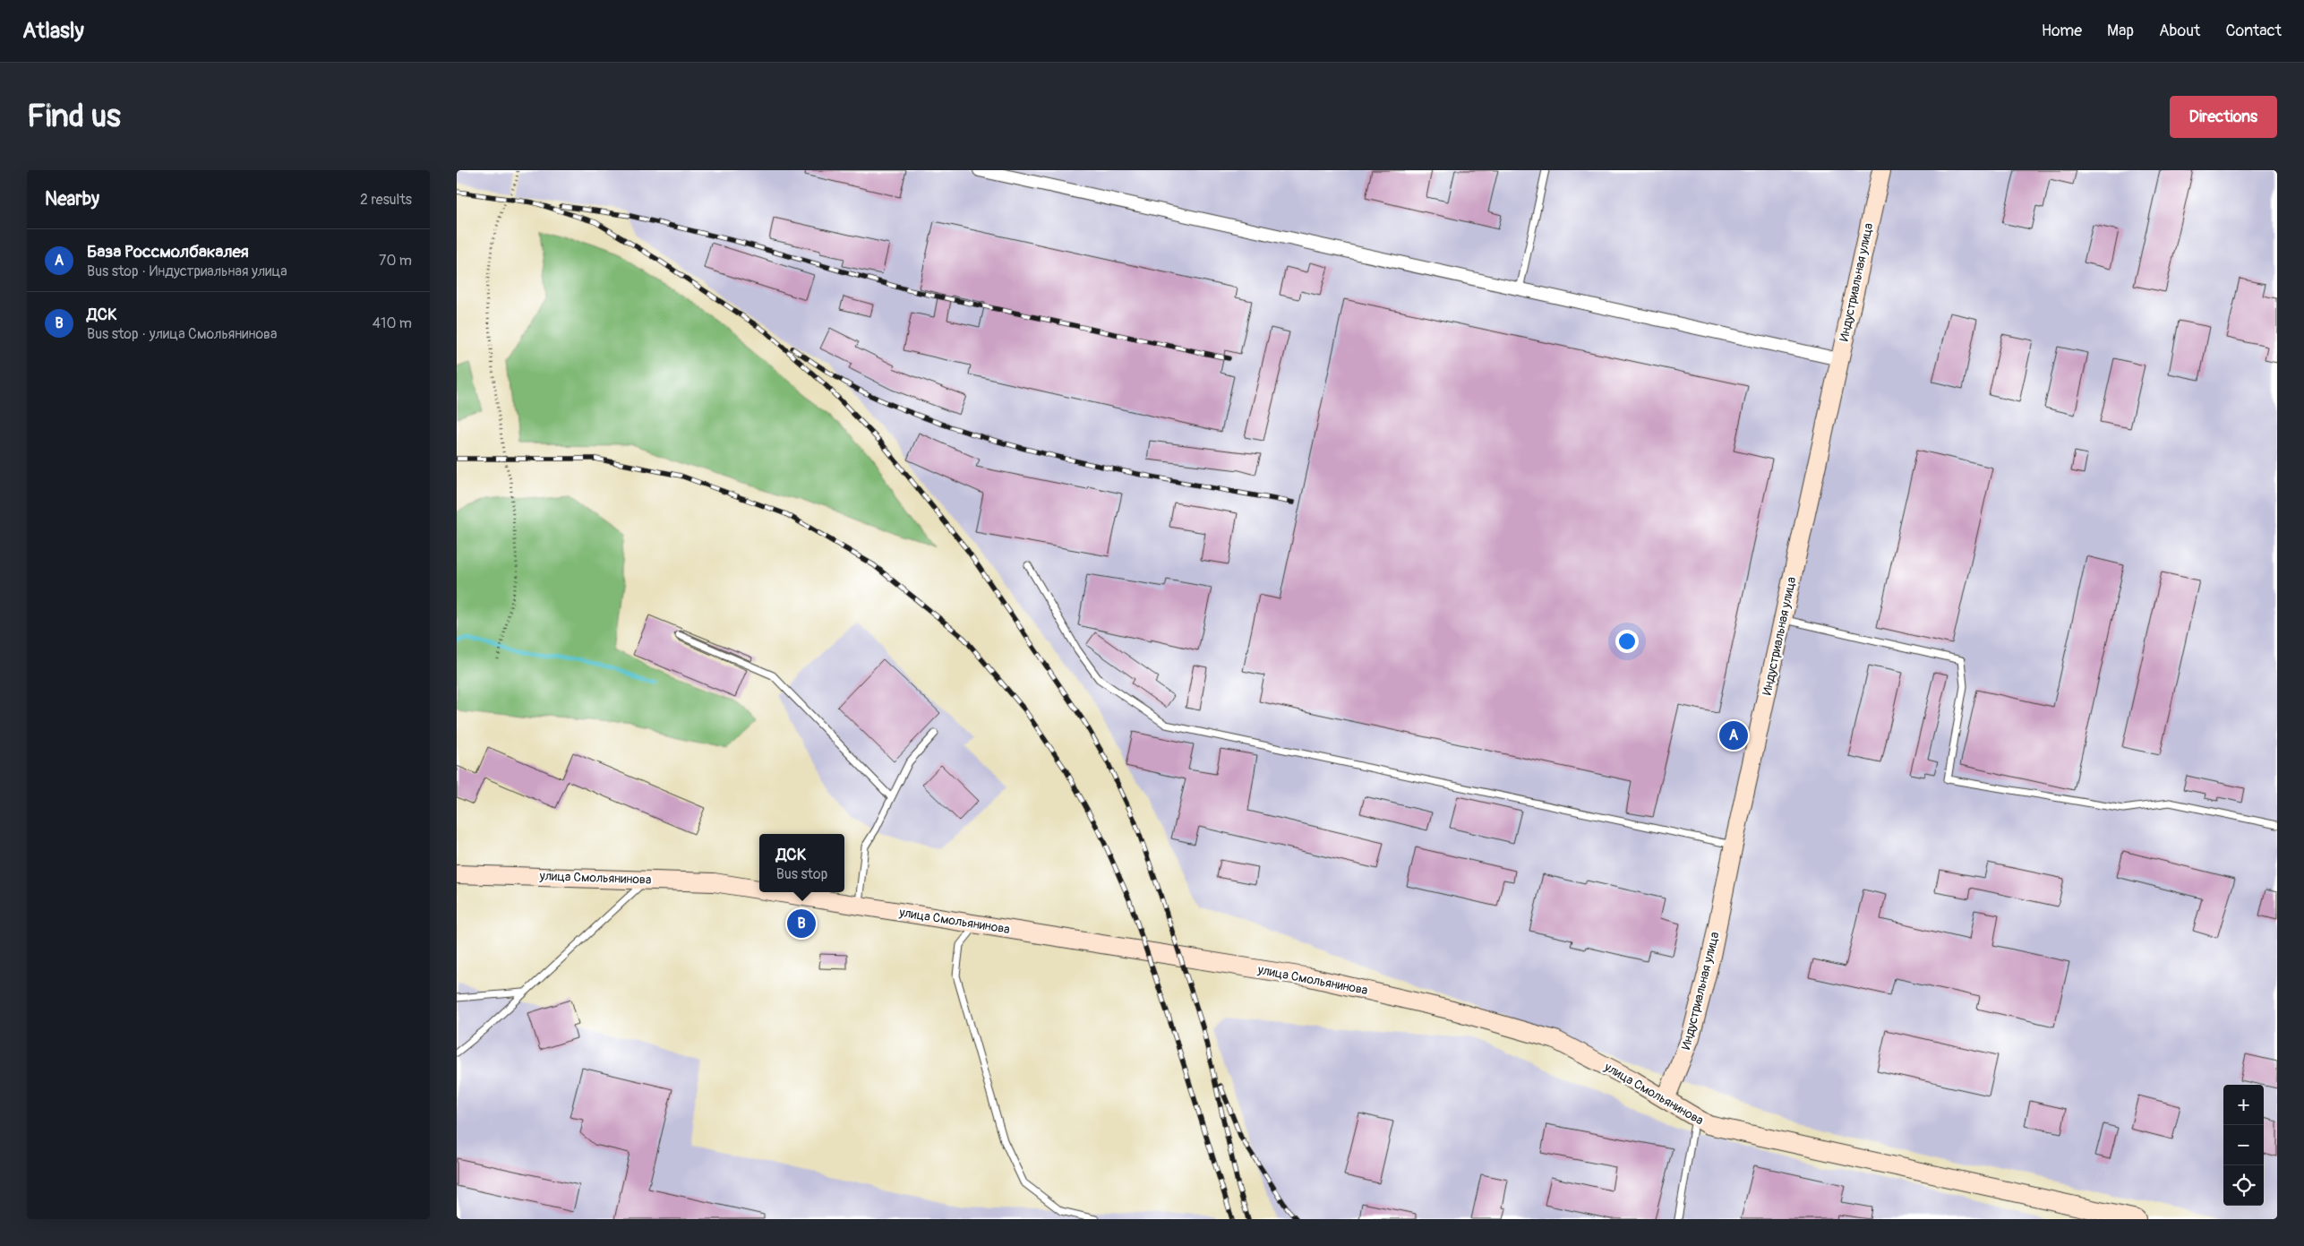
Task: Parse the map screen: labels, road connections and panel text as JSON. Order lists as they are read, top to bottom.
{
  "streets": {
    "street": ["Индустриальная улица", "улица Смольянинова"]
  },
  "crossings": [
    ["Индустриальная улица", "улица Смольянинова"]
  ],
  "page": {
    "header": "Atlasly",
    "nav": [
      "Home",
      "Map",
      "About",
      "Contact"
    ],
    "buttons": "Directions",
    "title": "Find us",
    "heading": ["Nearby", "2 results"],
    "list": [
      {
        "mark": "A",
        "name": "База Россмолбакалея",
        "note": "Bus stop · Индустриальная улица",
        "value": "70 m"
      },
      {
        "mark": "B",
        "name": "ДСК",
        "note": "Bus stop · улица Смольянинова",
        "value": "410 m"
      }
    ],
    "pins": ["A", "B"],
    "popup": ["ДСК", "Bus stop"],
    "map_buttons": ["+", "−"]
  }
}
